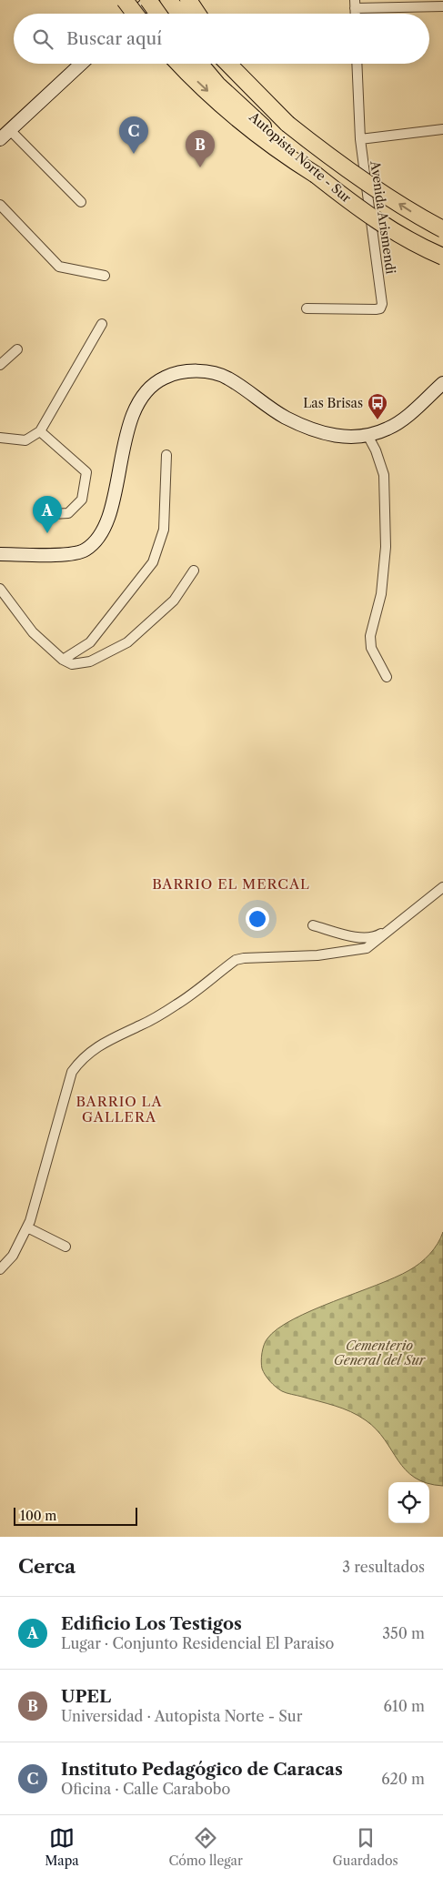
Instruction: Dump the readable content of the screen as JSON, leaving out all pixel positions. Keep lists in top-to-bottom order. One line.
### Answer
{"streets":{"highway":["Autopista Norte - Sur"],"street":["Avenida Arismendi"]},"districts":["BARRIO EL MERCAL","BARRIO LA GALLERA"],"parks":["Cementerio General del Sur"],"places":{"bus stop":["Las Brisas"]},"scale_bar":"100 m","page":{"search":"Buscar aquí","pins":["C","B","A"],"scale":"100 m","heading":["Cerca","3 resultados"],"list":[{"mark":"A","name":"Edificio Los Testigos","note":"Lugar · Conjunto Residencial El Paraiso","value":"350 m"},{"mark":"B","name":"UPEL","note":"Universidad · Autopista Norte - Sur","value":"610 m"},{"mark":"C","name":"Instituto Pedagógico de Caracas","note":"Oficina · Calle Carabobo","value":"620 m"}],"nav":["Mapa","Cómo llegar","Guardados"]}}
